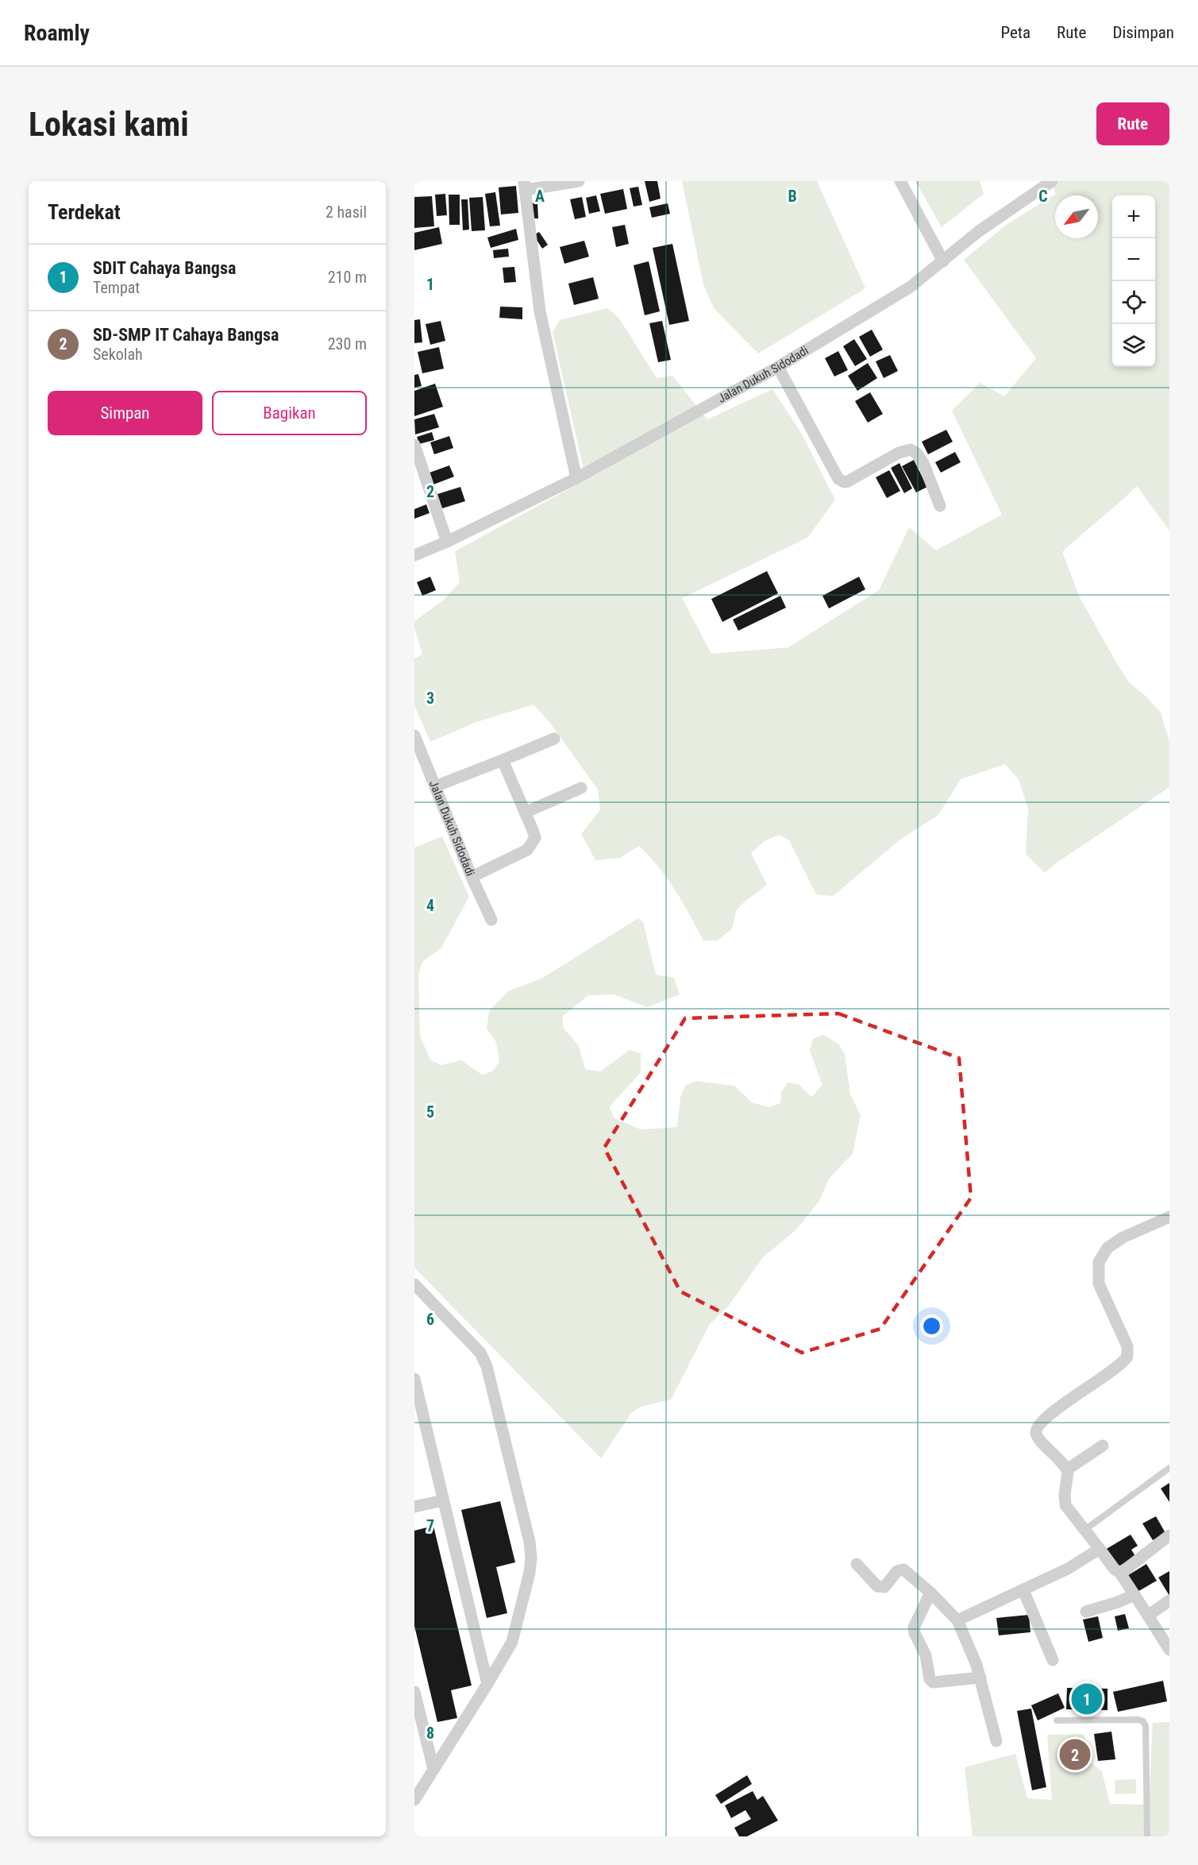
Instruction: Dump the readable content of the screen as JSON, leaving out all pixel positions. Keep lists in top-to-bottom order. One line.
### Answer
{"streets":{"street":["Jalan Dukuh Sidodadi"]},"north":"bottom left","page":{"header":"Roamly","nav":["Peta","Rute","Disimpan"],"buttons":["Rute",["Simpan","Bagikan"]],"title":"Lokasi kami","heading":["Terdekat","2 hasil"],"map_buttons":["+","−"],"list":[{"mark":"1","name":"SDIT Cahaya Bangsa","note":"Tempat","value":"210 m"},{"mark":"2","name":"SD-SMP IT Cahaya Bangsa","note":"Sekolah","value":"230 m"}],"pins":["1","2"]},"grid":{"columns":["A","B","C"],"rows":["1","2","3","4","5","6","7","8"]}}
